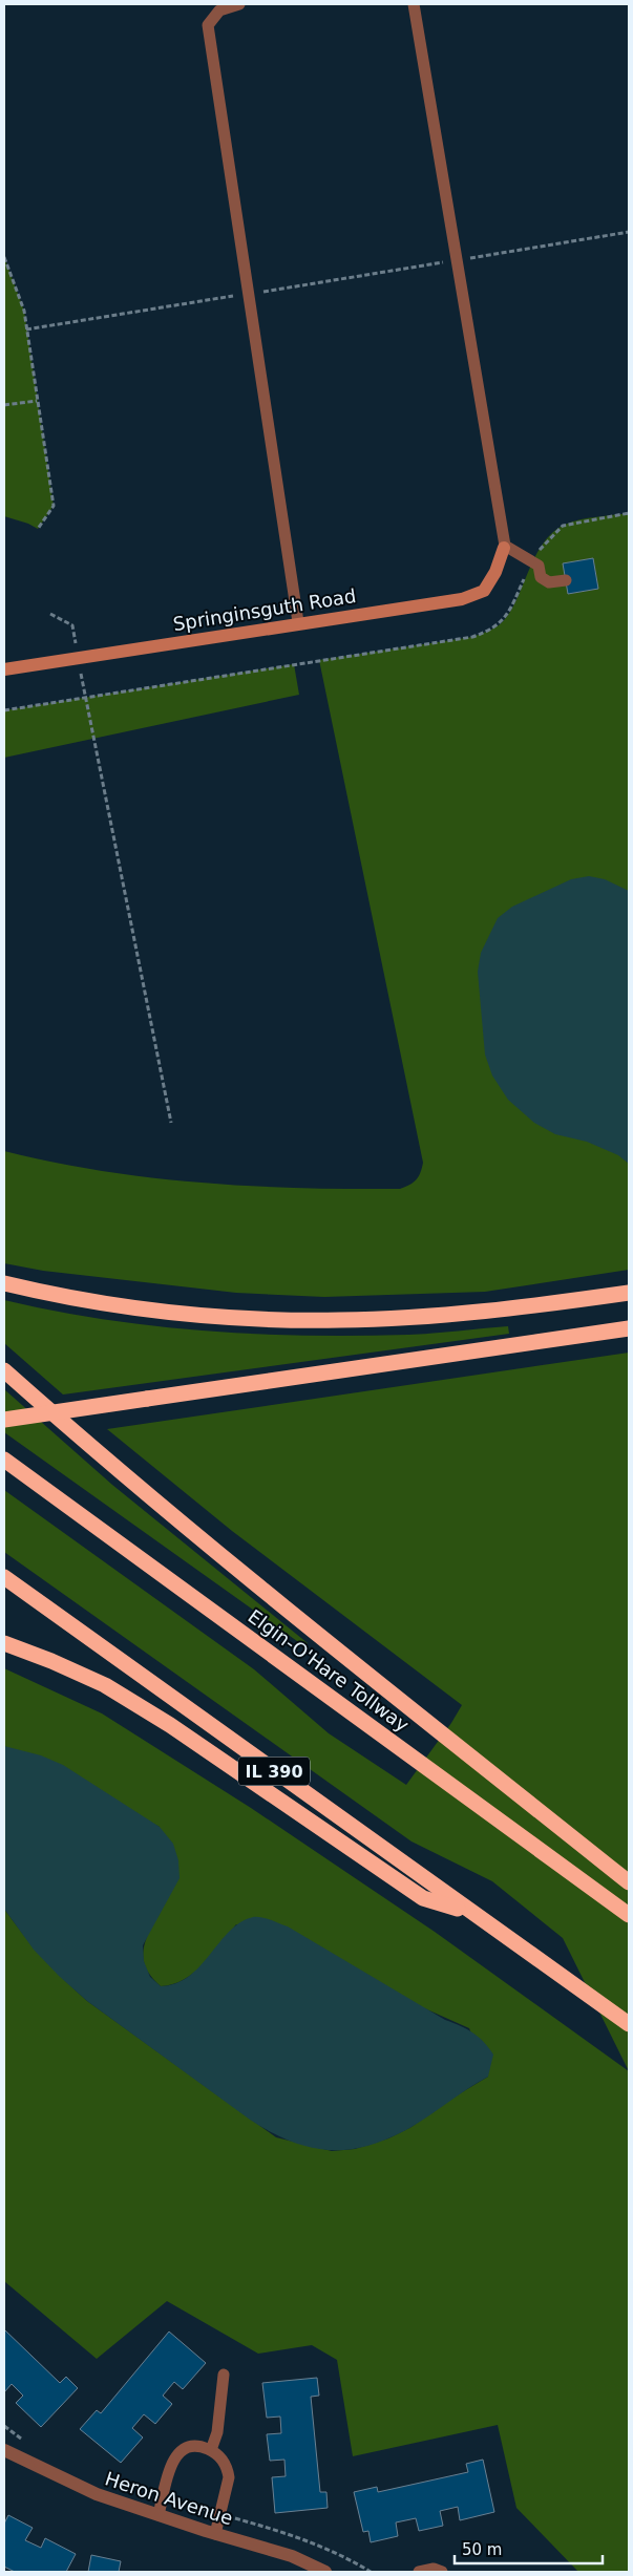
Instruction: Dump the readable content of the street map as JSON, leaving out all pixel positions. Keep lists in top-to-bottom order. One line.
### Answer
{"streets":{"highway":["Elgin-O'Hare Tollway","IL 390"],"street":["Springinsguth Road","Heron Avenue"]},"scale_bar":"50 m"}
